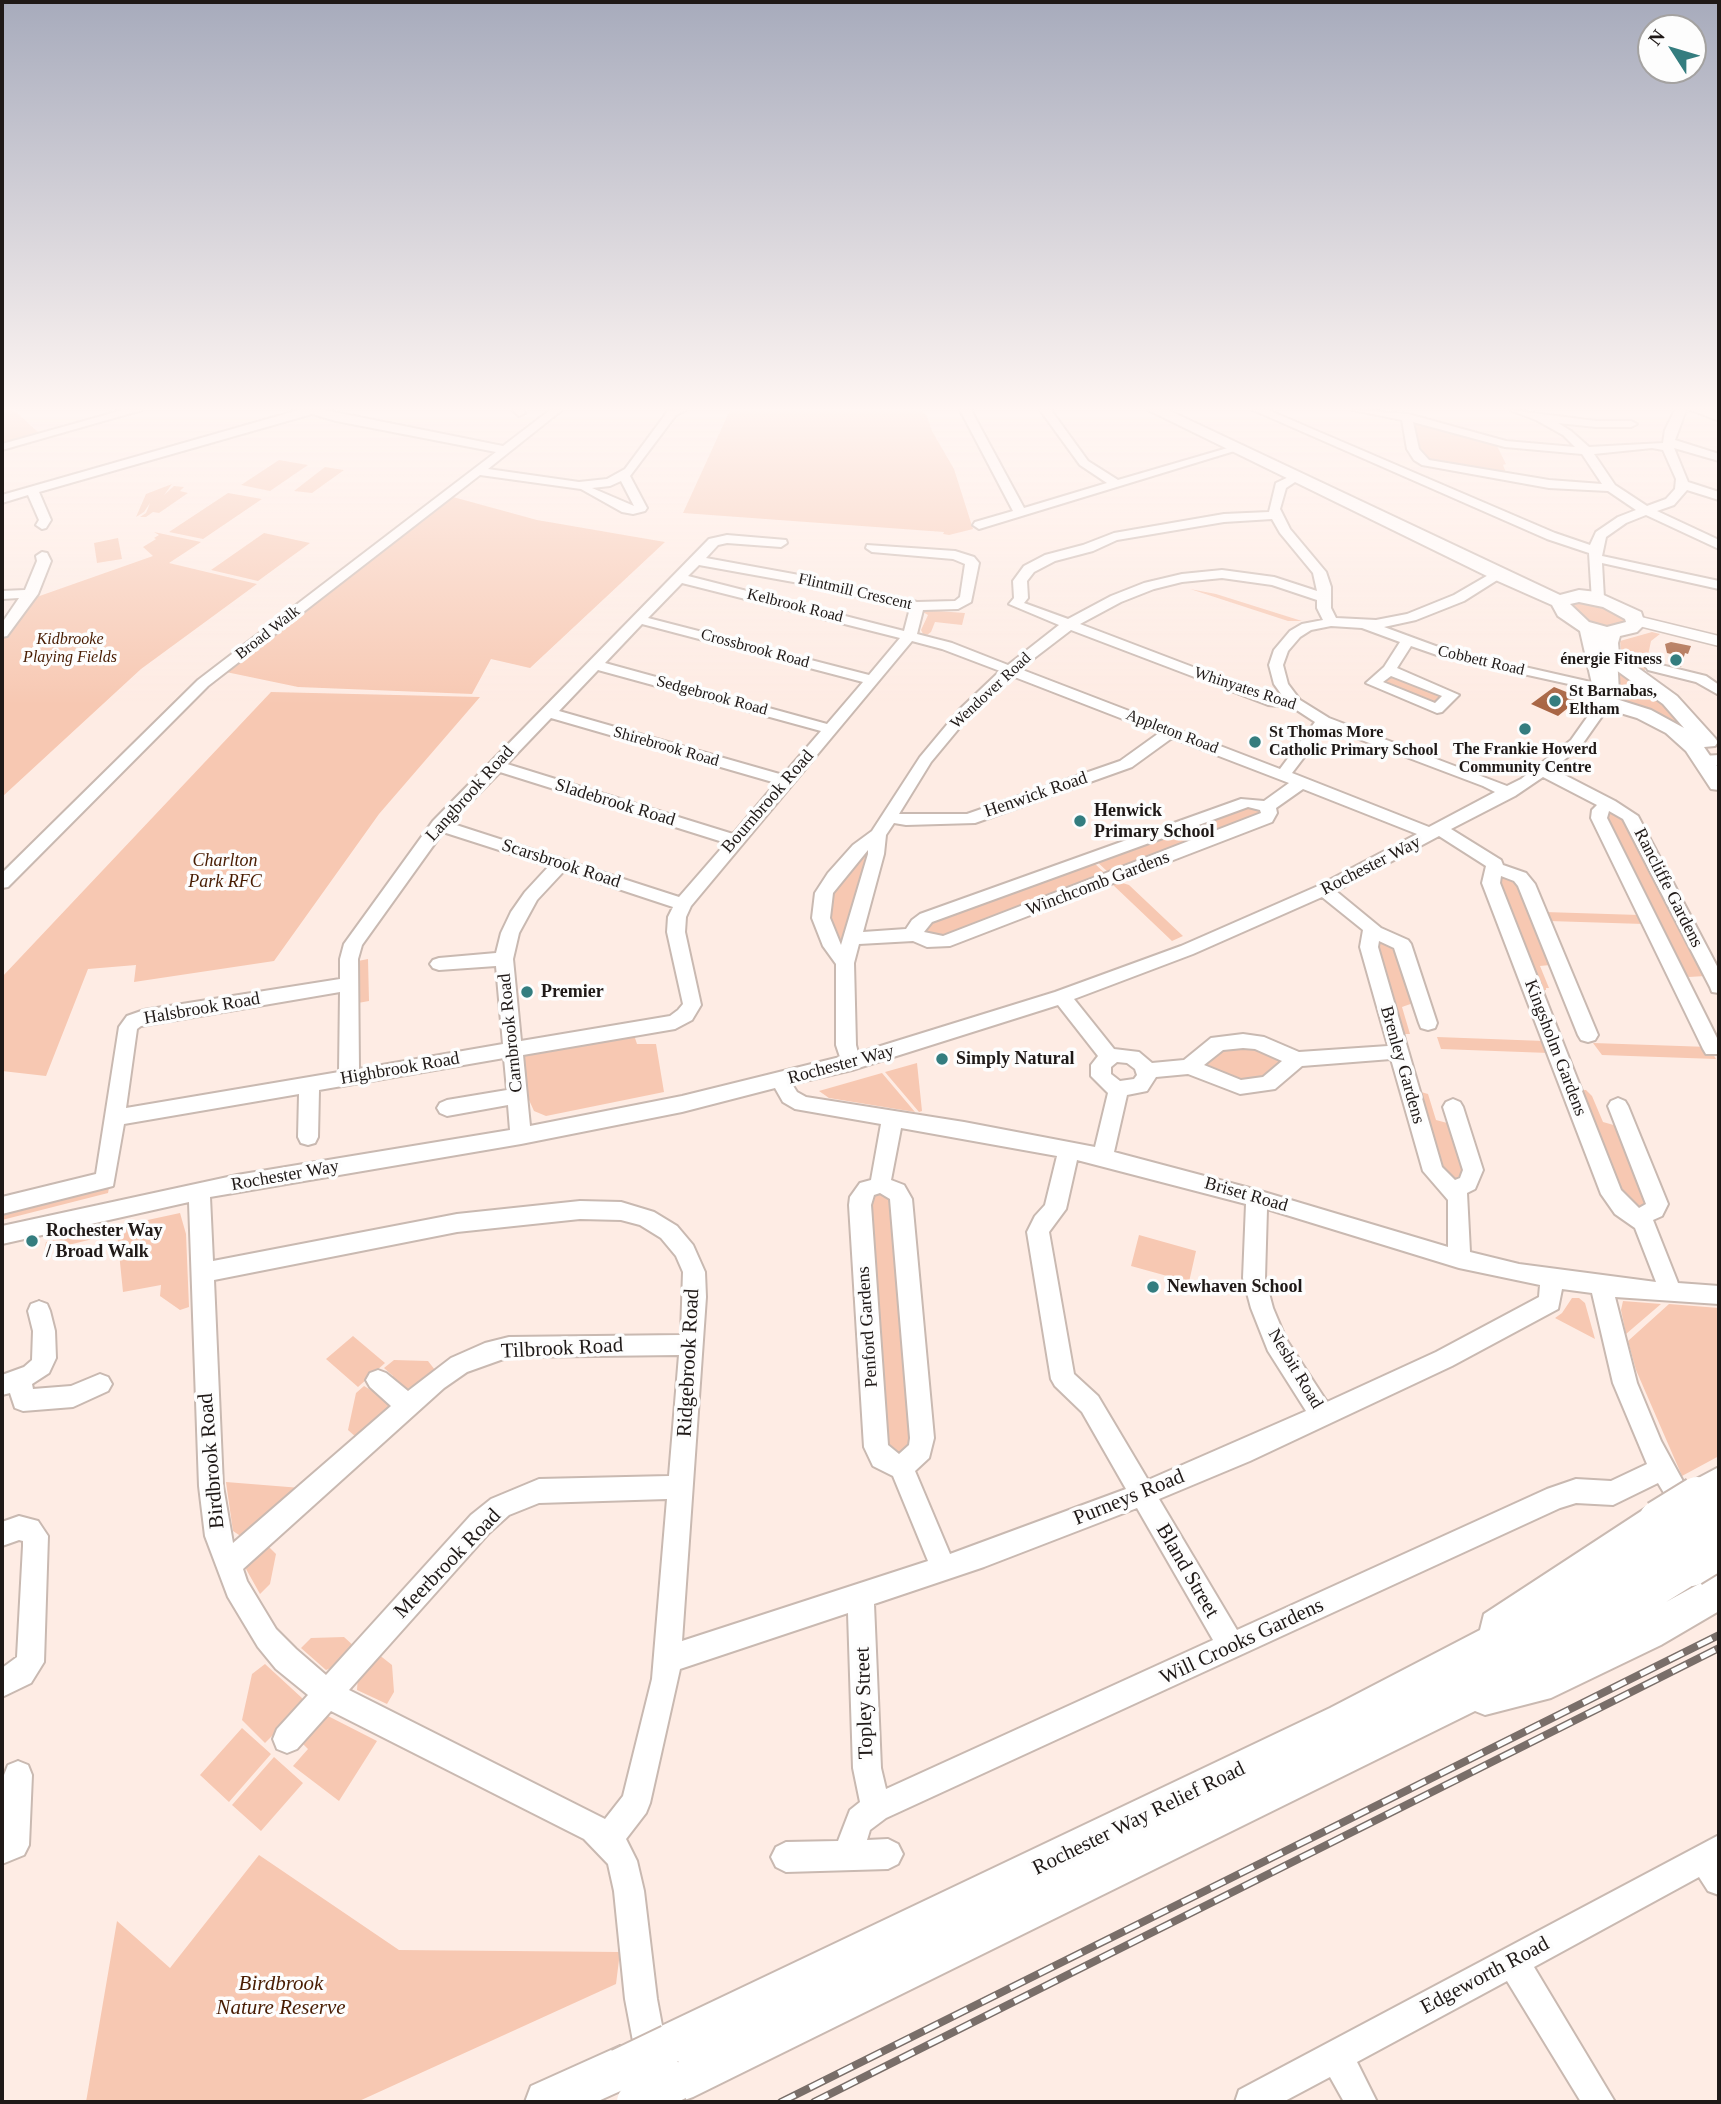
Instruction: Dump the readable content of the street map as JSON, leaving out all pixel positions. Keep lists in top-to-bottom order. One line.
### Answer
{"streets":{"highway":["Rochester Way","Rochester Way Relief Road"],"street":["Flintmill Crescent","Kelbrook Road","Broad Walk","Crossbrook Road","Cobbett Road","Whinyates Road","Wendover Road","Sedgebrook Road","Appleton Road","Shirebrook Road","Langbrook Road","Henwick Road","Bournbrook Road","Sladebrook Road","Scarsbrook Road","Winchcomb Gardens","Rancliffe Gardens","Halsbrook Road","Carnbrook Road","Kingsholm Gardens","Brenley Gardens","Highbrook Road","Briset Road","Penford Gardens","Tilbrook Road","Ridgebrook Road","Nesbit Road","Birdbrook Road","Purneys Road","Meerbrook Road","Bland Street","Will Crooks Gardens","Topley Street","Edgeworth Road"]},"crossings":[["Flintmill Crescent","Langbrook Road"],["Flintmill Crescent","Bournbrook Road"],["Kelbrook Road","Appleton Road"],["Kelbrook Road","Langbrook Road"],["Kelbrook Road","Bournbrook Road"],["Crossbrook Road","Langbrook Road"],["Crossbrook Road","Bournbrook Road"],["Cobbett Road","Rochester Way"],["Whinyates Road","Wendover Road"],["Whinyates Road","Rochester Way"],["Wendover Road","Appleton Road"],["Wendover Road","Henwick Road"],["Wendover Road","Rochester Way"],["Wendover Road","Winchcomb Gardens"],["Sedgebrook Road","Langbrook Road"],["Sedgebrook Road","Bournbrook Road"],["Appleton Road","Henwick Road"],["Appleton Road","Bournbrook Road"],["Appleton Road","Rochester Way"],["Appleton Road","Winchcomb Gardens"],["Appleton Road","Kingsholm Gardens"],["Shirebrook Road","Langbrook Road"],["Shirebrook Road","Bournbrook Road"],["Langbrook Road","Sladebrook Road"],["Langbrook Road","Scarsbrook Road"],["Langbrook Road","Halsbrook Road"],["Langbrook Road","Highbrook Road"],["Bournbrook Road","Sladebrook Road"],["Bournbrook Road","Scarsbrook Road"],["Scarsbrook Road","Carnbrook Road"],["Rochester Way","Rancliffe Gardens"],["Rochester Way","Carnbrook Road"],["Rochester Way","Kingsholm Gardens"],["Rochester Way","Brenley Gardens"],["Rochester Way","Briset Road"],["Rochester Way","Birdbrook Road"],["Halsbrook Road","Highbrook Road"],["Carnbrook Road","Highbrook Road"],["Kingsholm Gardens","Briset Road"],["Briset Road","Penford Gardens"],["Briset Road","Nesbit Road"],["Briset Road","Purneys Road"],["Briset Road","Bland Street"],["Penford Gardens","Purneys Road"],["Tilbrook Road","Ridgebrook Road"],["Tilbrook Road","Birdbrook Road"],["Ridgebrook Road","Birdbrook Road"],["Ridgebrook Road","Purneys Road"],["Ridgebrook Road","Meerbrook Road"],["Nesbit Road","Purneys Road"],["Birdbrook Road","Meerbrook Road"],["Purneys Road","Bland Street"],["Purneys Road","Topley Street"],["Bland Street","Will Crooks Gardens"],["Will Crooks Gardens","Topley Street"],["Will Crooks Gardens","Rochester Way Relief Road"]],"parks":["Kidbrooke Playing Fields","Charlton Park RFC","Birdbrook Nature Reserve"],"places":["énergie Fitness","St Barnabas, Eltham","The Frankie Howerd Community Centre","St Thomas More Catholic Primary School","Henwick Primary School","Premier","Simply Natural","Rochester Way / Broad Walk","Newhaven School"],"north":"top left"}
